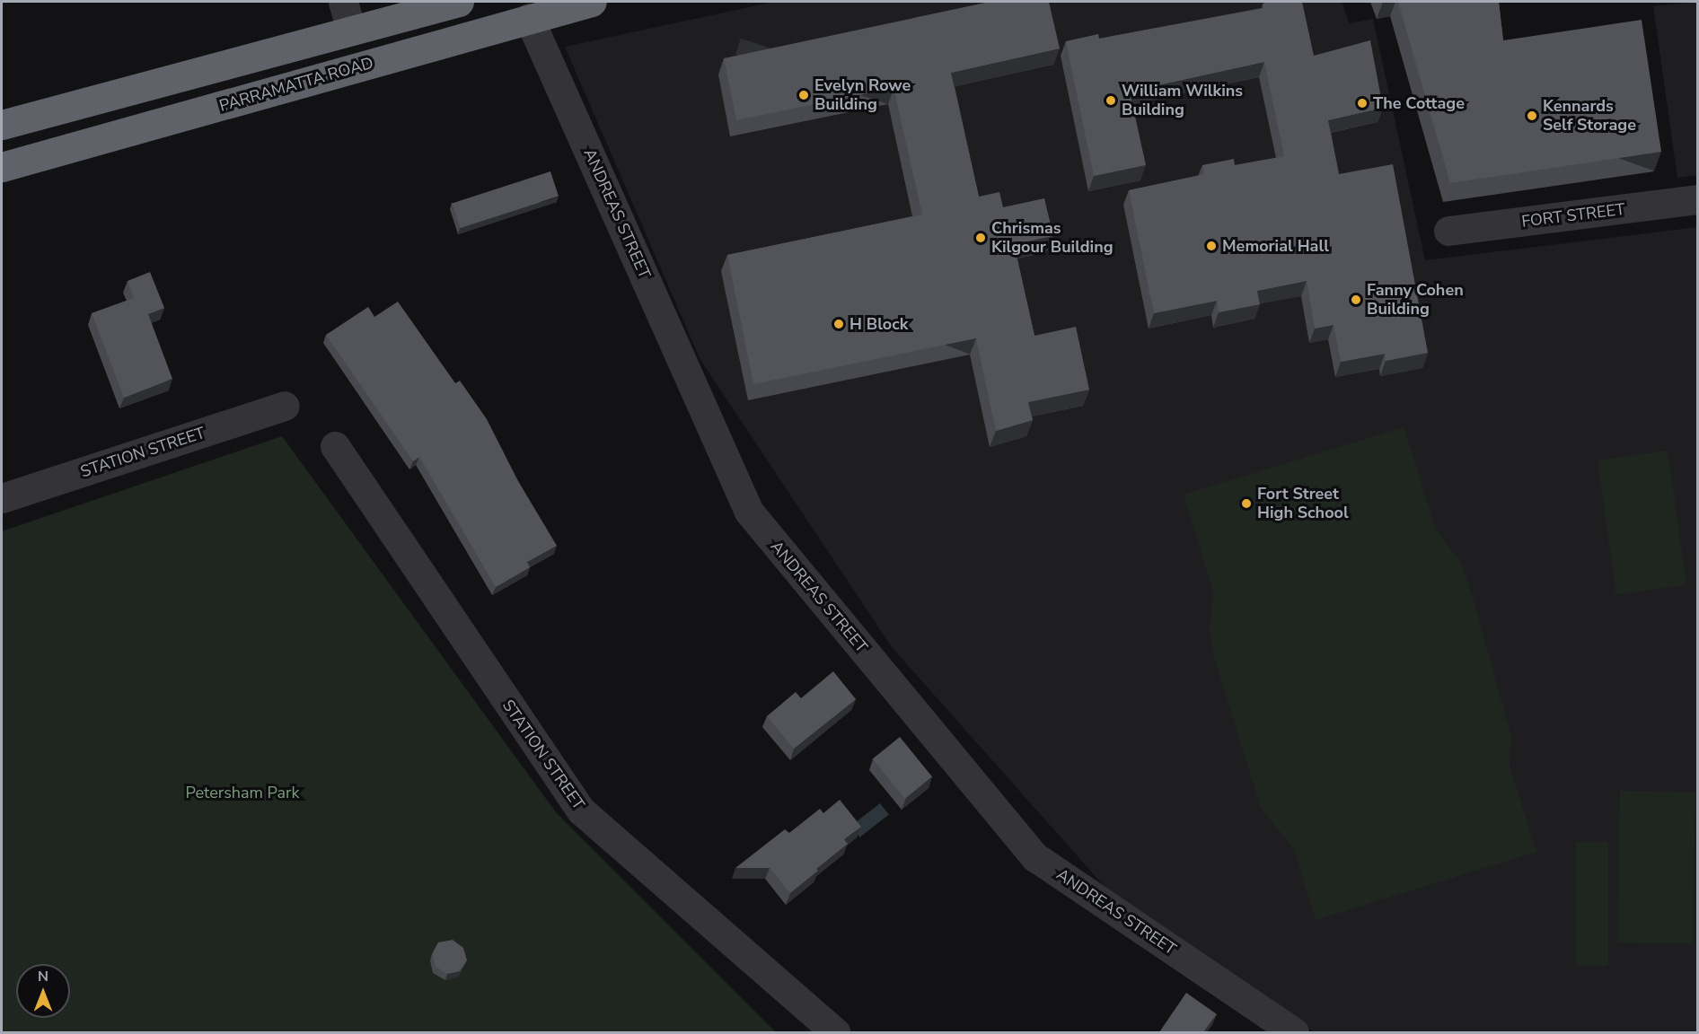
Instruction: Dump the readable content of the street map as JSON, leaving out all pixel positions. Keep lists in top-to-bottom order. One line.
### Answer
{"streets":{"highway":["PARRAMATTA ROAD"],"street":["ANDREAS STREET","FORT STREET","STATION STREET"]},"crossings":[["PARRAMATTA ROAD","ANDREAS STREET"]],"parks":["Petersham Park"],"places":["Evelyn Rowe Building","William Wilkins Building","The Cottage","Kennards Self Storage","Chrismas Kilgour Building","Memorial Hall","Fanny Cohen Building","H Block","Fort Street High School"],"north":"top"}
